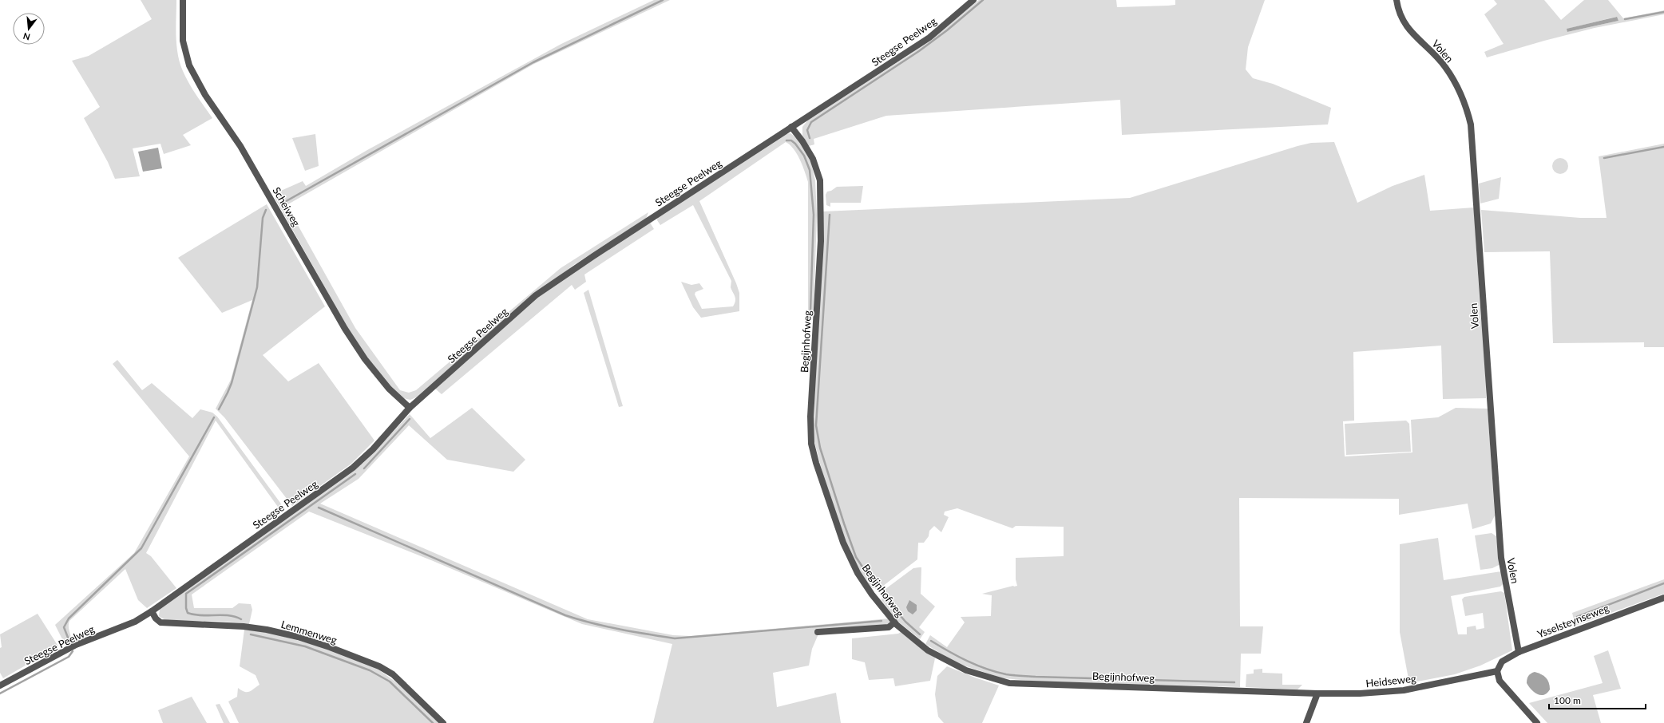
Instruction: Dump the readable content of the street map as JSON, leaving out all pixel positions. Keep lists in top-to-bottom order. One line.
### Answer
{"streets":{"street":["Steegse Peelweg","Volen","Scheiweg","Begijnhofweg","Ysselsteynseweg","Lemmenweg","Heidseweg"]},"crossings":[["Steegse Peelweg","Scheiweg"],["Steegse Peelweg","Begijnhofweg"],["Steegse Peelweg","Lemmenweg"],["Volen","Ysselsteynseweg"],["Begijnhofweg","Heidseweg"],["Ysselsteynseweg","Heidseweg"]],"scale_bar":"100 m","north":"bottom"}
